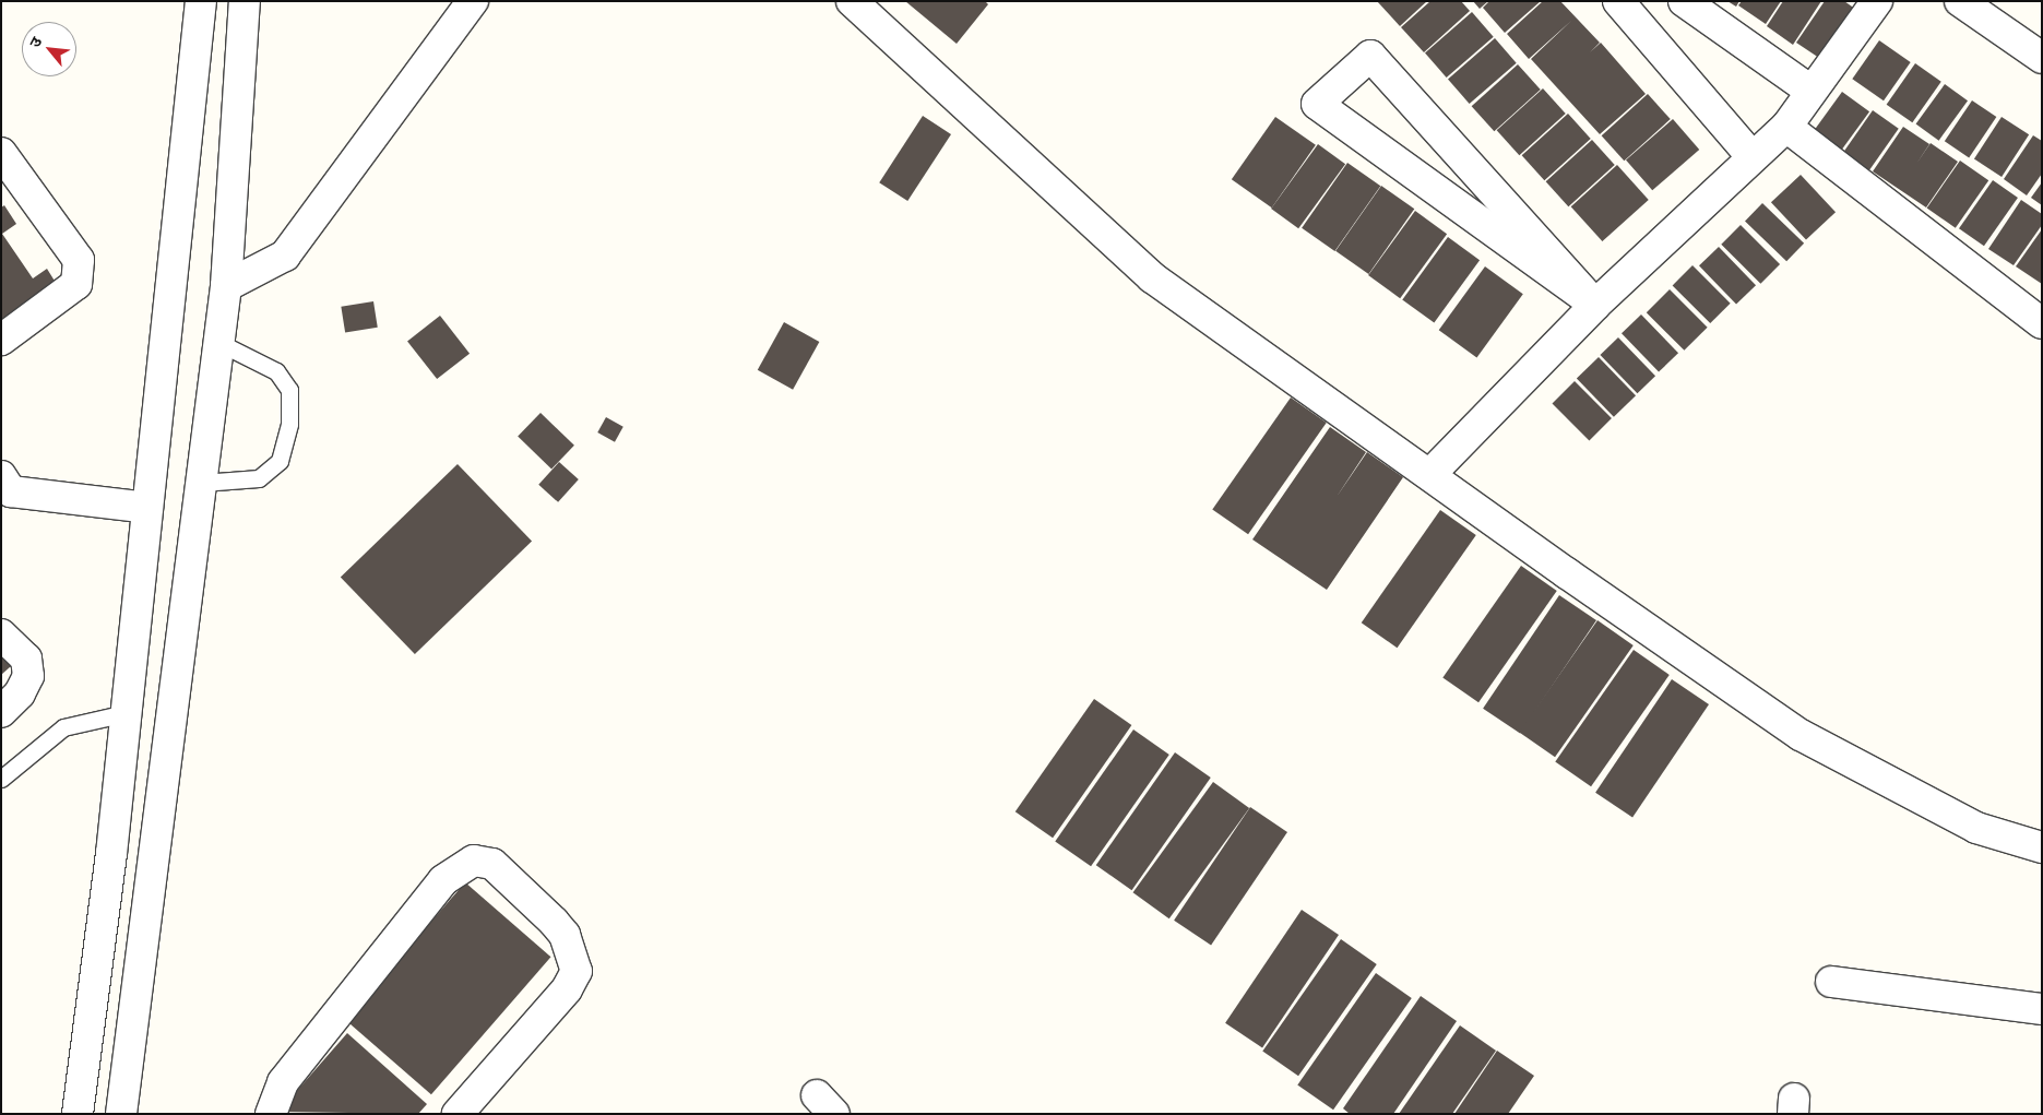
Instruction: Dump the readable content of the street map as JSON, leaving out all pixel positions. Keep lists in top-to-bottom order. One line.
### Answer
{"north":"top left"}
